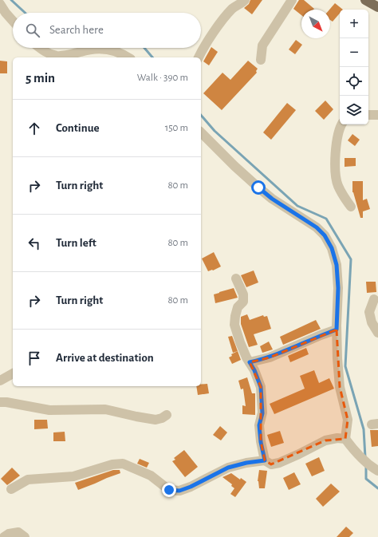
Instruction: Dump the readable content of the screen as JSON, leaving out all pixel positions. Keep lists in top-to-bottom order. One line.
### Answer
{"north":"bottom right","page":{"map_buttons":["+","−"],"search":"Search here","heading":["5 min","Walk · 390 m"],"list":[["Continue","150 m"],["Turn right","80 m"],["Turn left","80 m"],["Turn right","80 m"],"Arrive at destination"]}}
